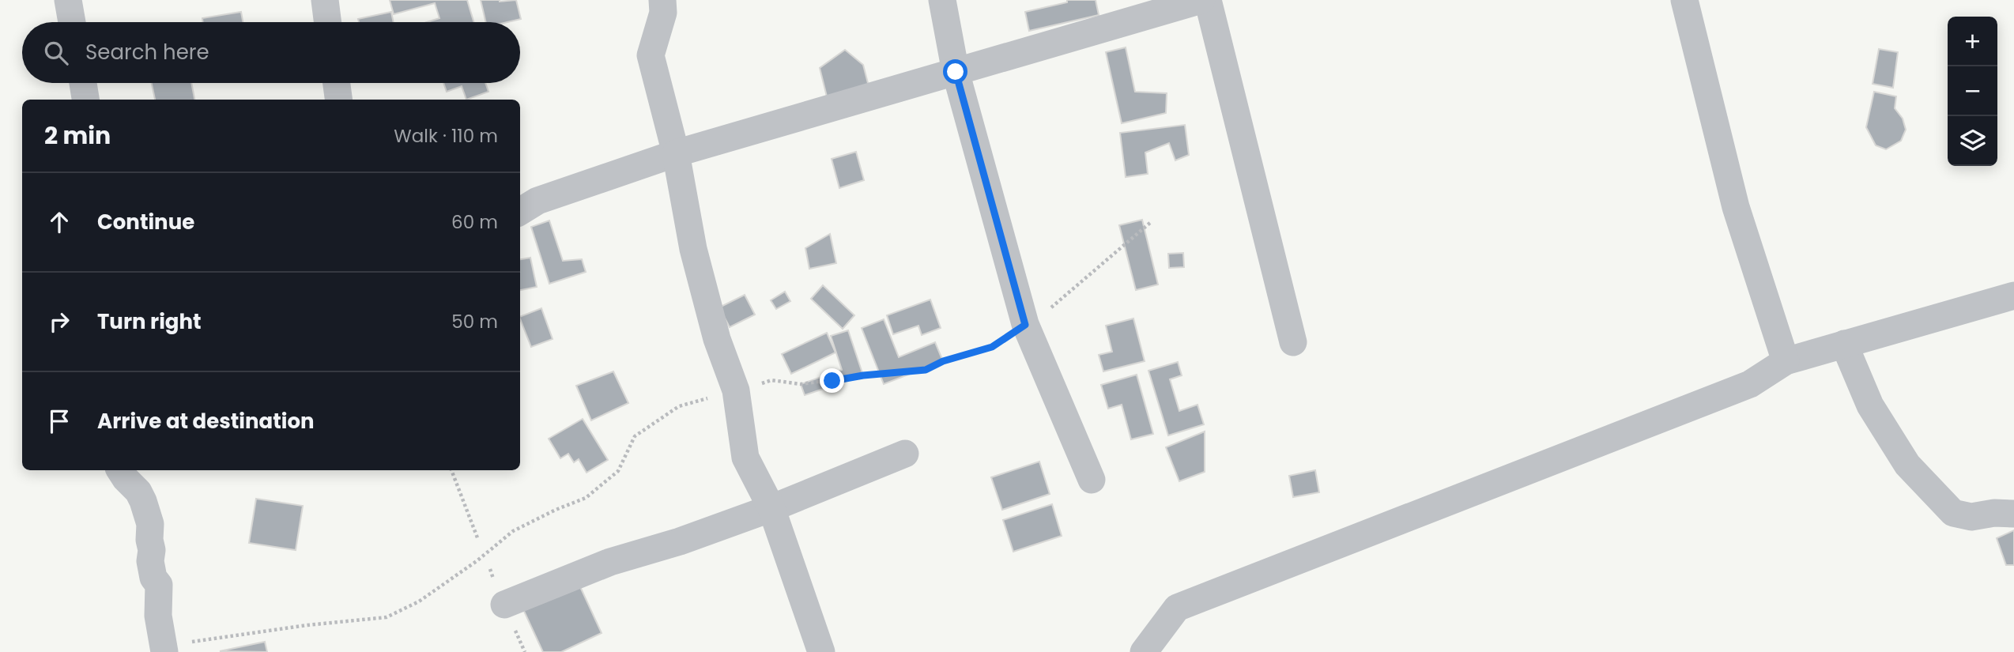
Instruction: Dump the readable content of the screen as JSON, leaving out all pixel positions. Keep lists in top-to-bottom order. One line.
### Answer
{"page":{"map_buttons":["+","−"],"search":"Search here","heading":["2 min","Walk · 110 m"],"list":[["Continue","60 m"],["Turn right","50 m"],"Arrive at destination"]}}
